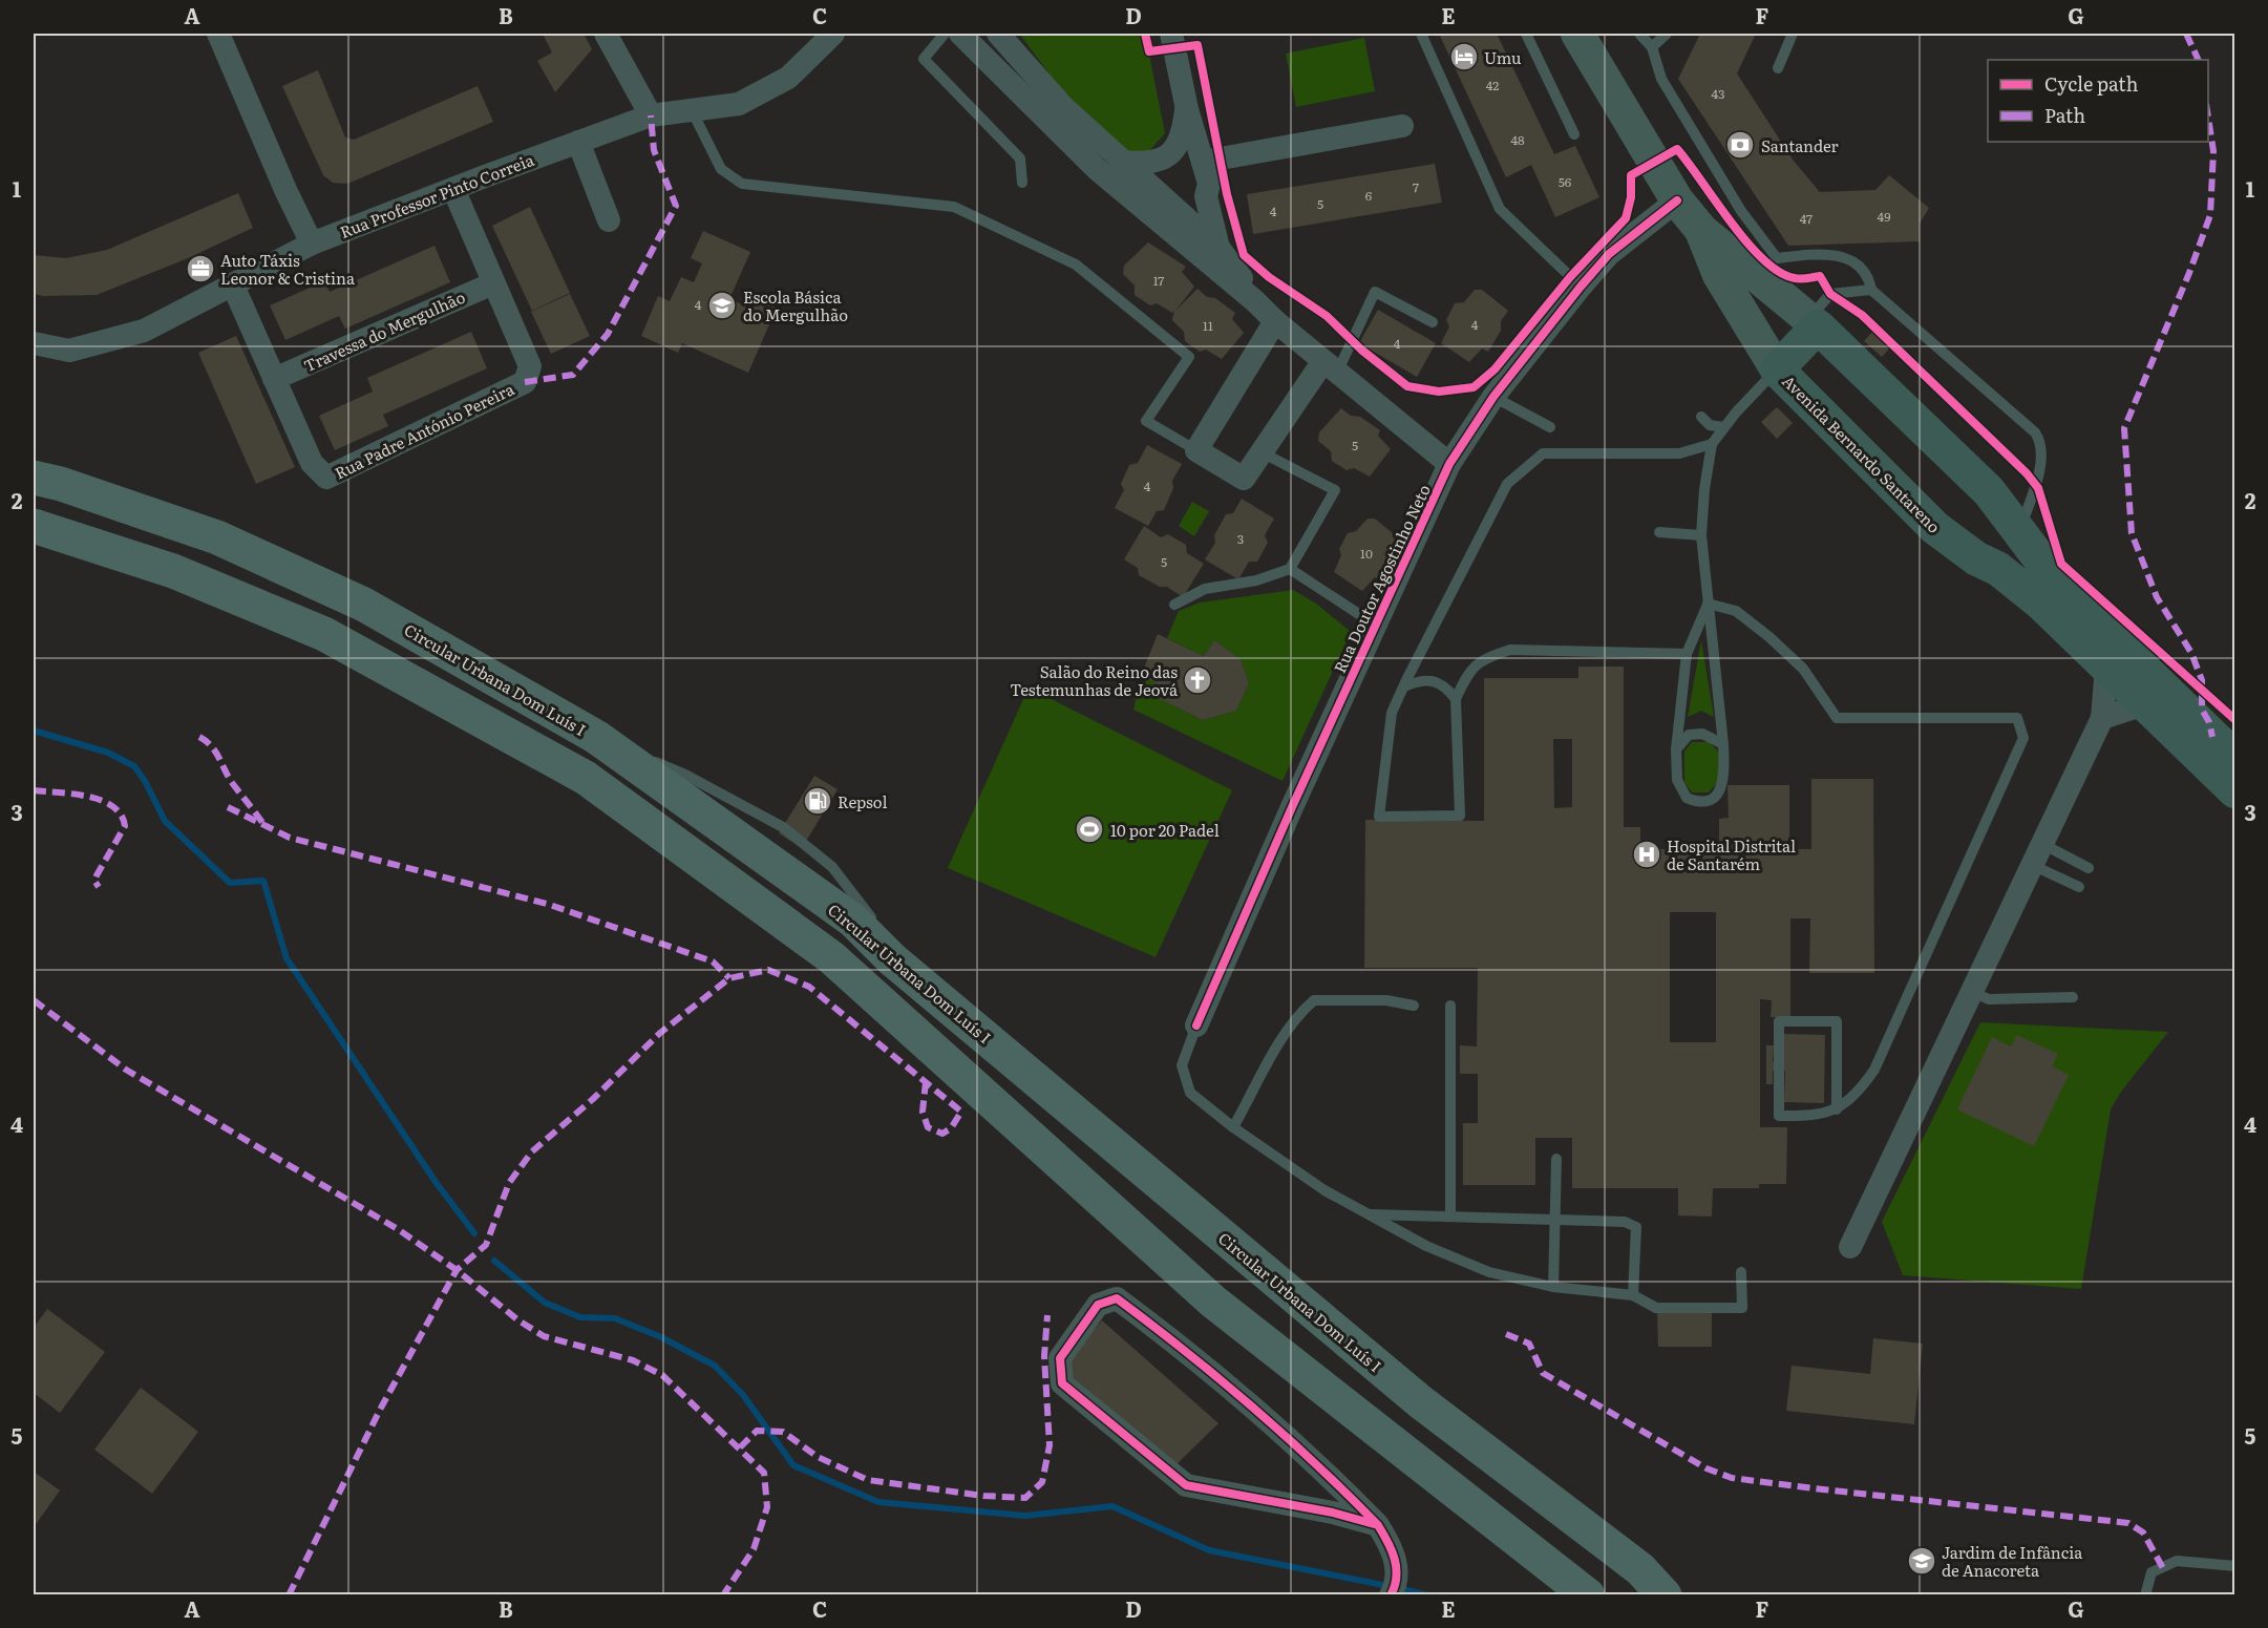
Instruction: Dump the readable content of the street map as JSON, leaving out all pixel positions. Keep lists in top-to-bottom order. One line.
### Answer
{"streets":{"highway":["Circular Urbana Dom Luís I"],"main road":["Avenida Bernardo Santareno"],"street":["Rua Professor Pinto Correia","Travessa do Mergulhão","Rua Padre António Pereira","Rua Doutor Agostinho Neto"]},"crossings":[["Rua Professor Pinto Correia","Rua Padre António Pereira"],["Travessa do Mergulhão","Rua Padre António Pereira"],["Avenida Bernardo Santareno","Rua Doutor Agostinho Neto"]],"places":{"hotel":["Umu"],"bank":["Santander"],"office":["Auto Táxis Leonor & Cristina"],"school or university":["Escola Básica do Mergulhão","Jardim de Infância de Anacoreta"],"church":["Salão do Reino das Testemunhas de Jeová"],"fuel station":["Repsol"],"sports":["10 por 20 Padel"],"hospital":["Hospital Distrital de Santarém"]},"house_numbers":["42","43","48","56","7","6","5","4","49","47","17","4","4","11","4","5","4","3","10","5"],"legend":["Cycle path","Path"],"grid":{"columns":["A","B","C","D","E","F","G"],"rows":["1","2","3","4","5"]}}
